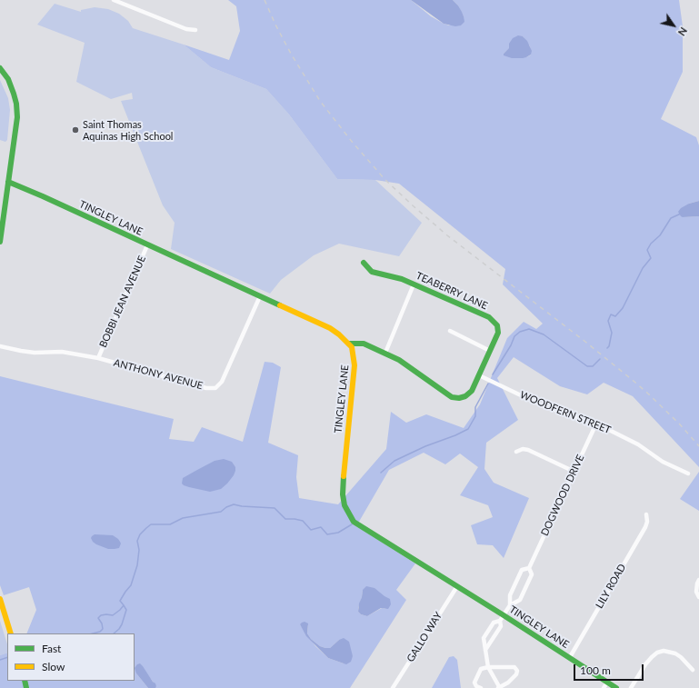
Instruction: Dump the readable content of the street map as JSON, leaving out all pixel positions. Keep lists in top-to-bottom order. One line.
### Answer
{"streets":{"street":["TINGLEY LANE","TEABERRY LANE","BOBBI JEAN AVENUE","ANTHONY AVENUE","WOODFERN STREET","DOGWOOD DRIVE","LILY ROAD","GALLO WAY"]},"crossings":[["TINGLEY LANE","TEABERRY LANE"],["TINGLEY LANE","BOBBI JEAN AVENUE"],["TINGLEY LANE","ANTHONY AVENUE"],["TINGLEY LANE","DOGWOOD DRIVE"],["TINGLEY LANE","LILY ROAD"],["TINGLEY LANE","GALLO WAY"],["TEABERRY LANE","WOODFERN STREET"],["BOBBI JEAN AVENUE","ANTHONY AVENUE"],["WOODFERN STREET","DOGWOOD DRIVE"]],"places":["Saint Thomas Aquinas High School"],"legend":["Fast","Slow"],"scale_bar":"100 m","north":"bottom right"}
